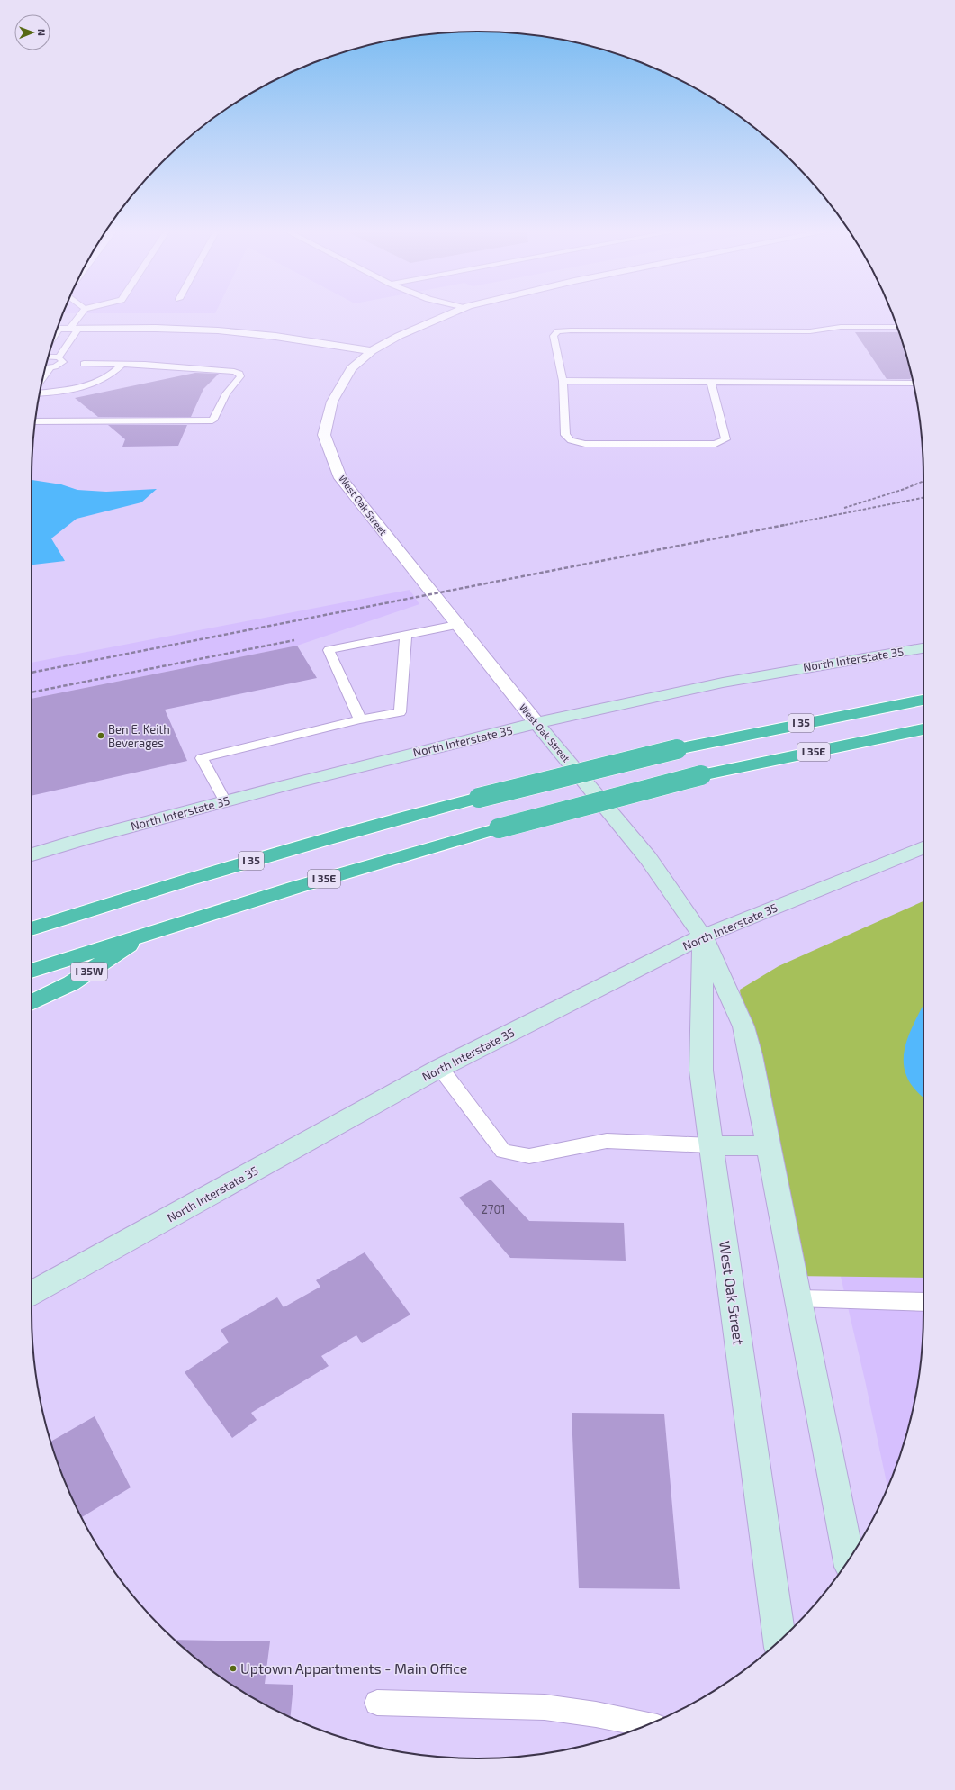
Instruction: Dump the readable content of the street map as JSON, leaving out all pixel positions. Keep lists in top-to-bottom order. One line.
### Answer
{"streets":{"highway":["I 35","I 35E","I 35W"],"main road":["West Oak Street","North Interstate 35"]},"crossings":[["West Oak Street","North Interstate 35"],["I 35E","I 35W"]],"places":["Ben E. Keith Beverages","Uptown Appartments - Main Office"],"house_numbers":["2701"],"north":"right"}
